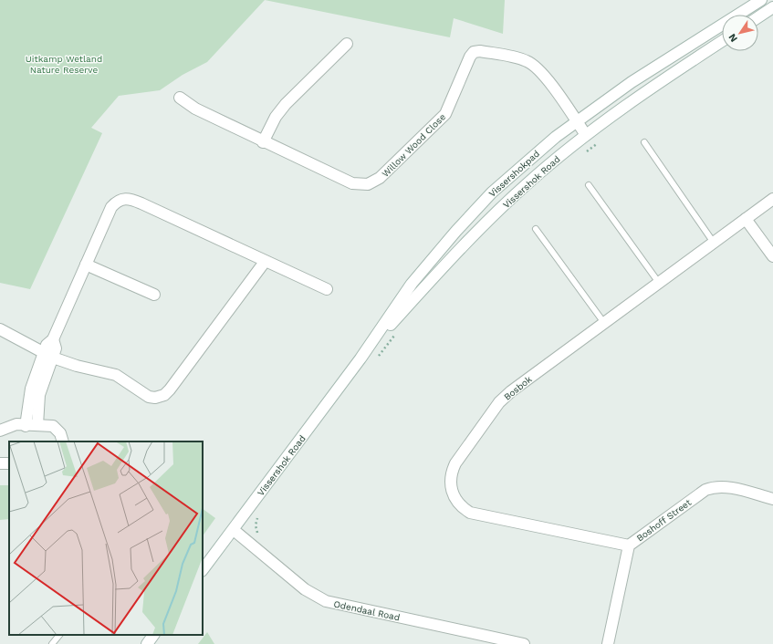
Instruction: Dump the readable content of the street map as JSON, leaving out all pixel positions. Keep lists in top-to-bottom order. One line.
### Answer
{"streets":{"street":["Willow Wood Close","Vissershokpad","Vissershok Road","Bosbok","Boshoff Street","Odendaal Road"]},"crossings":[["Willow Wood Close","Vissershokpad"],["Willow Wood Close","Vissershok Road"],["Vissershokpad","Vissershok Road"],["Vissershok Road","Odendaal Road"],["Bosbok","Boshoff Street"]],"parks":["Uitkamp Wetland Nature Reserve"],"north":"bottom left"}
